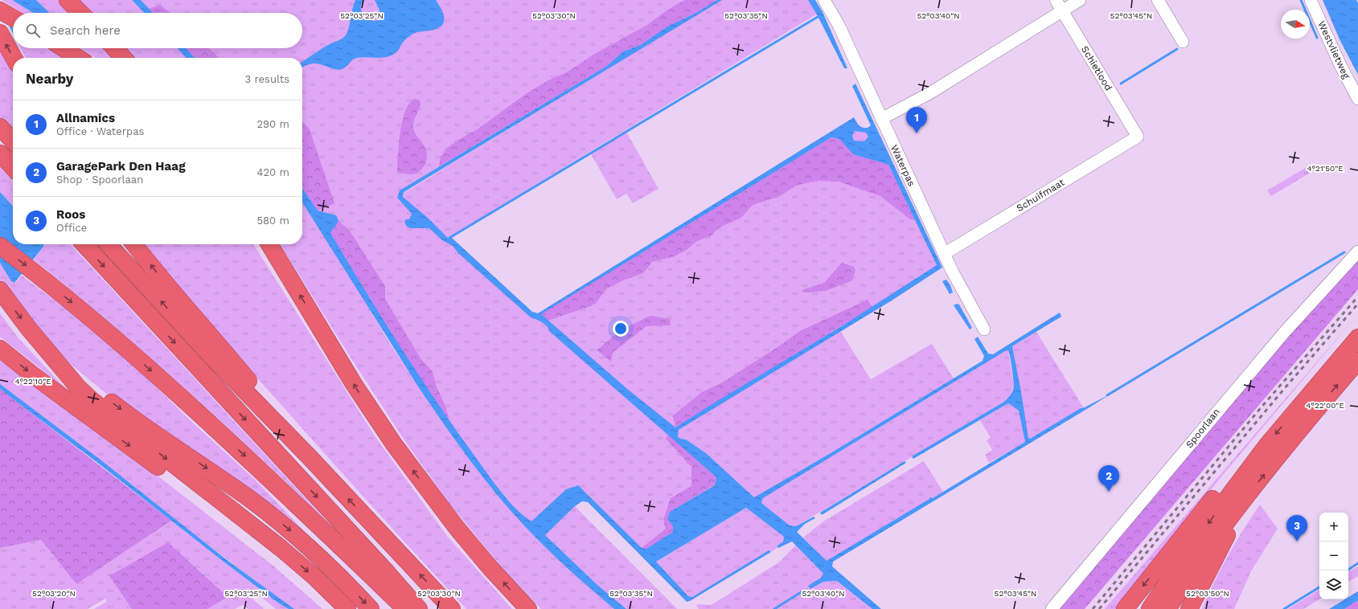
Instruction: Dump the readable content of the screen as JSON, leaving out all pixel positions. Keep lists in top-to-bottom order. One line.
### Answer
{"streets":{"street":["Westvlietweg","Schietlood","Waterpas","Schuifmaat","Spoorlaan"]},"crossings":[["Schietlood","Schuifmaat"],["Waterpas","Schuifmaat"]],"north":"right","page":{"search":"Search here","heading":["Nearby","3 results"],"list":[{"mark":"1","name":"Allnamics","note":"Office · Waterpas","value":"290 m"},{"mark":"2","name":"GaragePark Den Haag","note":"Shop · Spoorlaan","value":"420 m"},{"mark":"3","name":"Roos","note":"Office","value":"580 m"}],"pins":["1","2","3"],"map_buttons":["+","−"]},"coordinates":["52°03'25\"N","52°03'30\"N","52°03'35\"N","52°03'40\"N","52°03'45\"N","4°21'50\"E","4°22'10\"E","4°22'00\"E","52°03'20\"N","52°03'50\"N"]}
